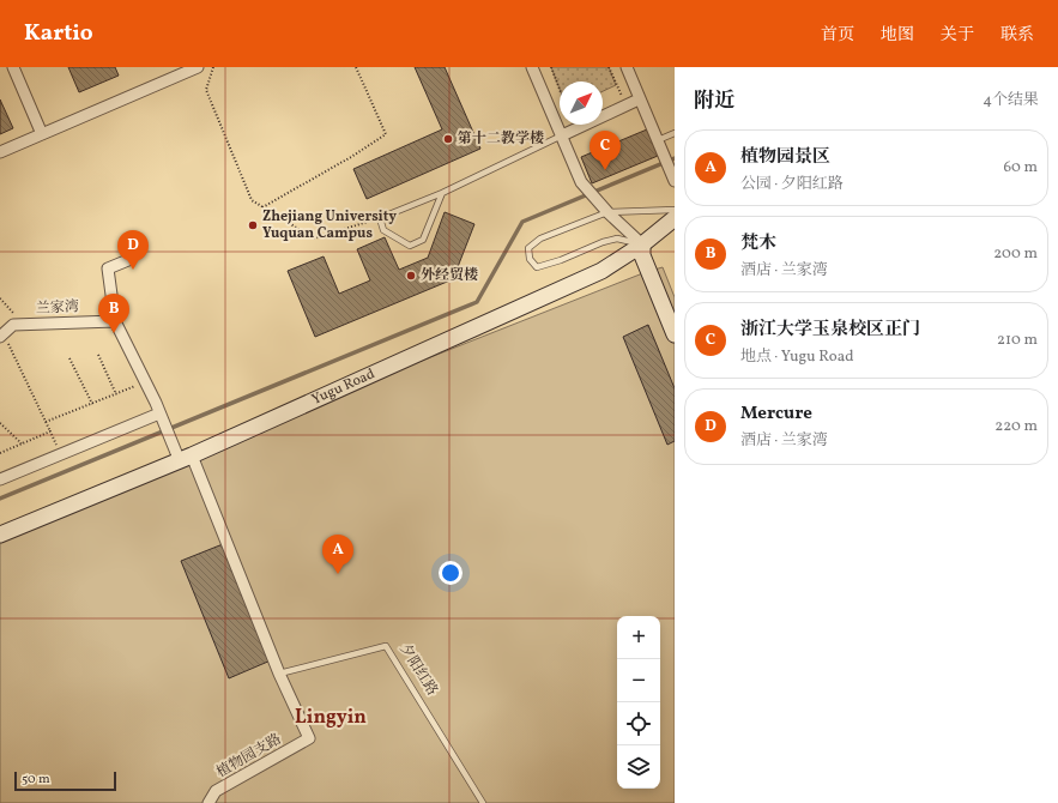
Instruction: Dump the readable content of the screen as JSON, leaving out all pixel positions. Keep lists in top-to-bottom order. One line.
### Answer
{"streets":{"street":["兰家湾","Yugu Road","植物园支路"],"lane":["夕阳红路"]},"crossings":[["夕阳红路","植物园支路"]],"districts":["Lingyin"],"places":["第十二教学楼","Zhejiang University Yuquan Campus","外经贸楼"],"scale_bar":"50 m","north":"top right","page":{"header":"Kartio","nav":["首页","地图","关于","联系"],"heading":["附近","4个结果"],"list":[{"mark":"A","name":"植物园景区","note":"公园 · 夕阳红路","value":"60 m"},{"mark":"B","name":"梵木","note":"酒店 · 兰家湾","value":"200 m"},{"mark":"C","name":"浙江大学玉泉校区正门","note":"地点 · Yugu Road","value":"210 m"},{"mark":"D","name":"Mercure","note":"酒店 · 兰家湾","value":"220 m"}],"pins":["C","D","B","A"],"map_buttons":["+","−"],"scale":"50 m"}}
